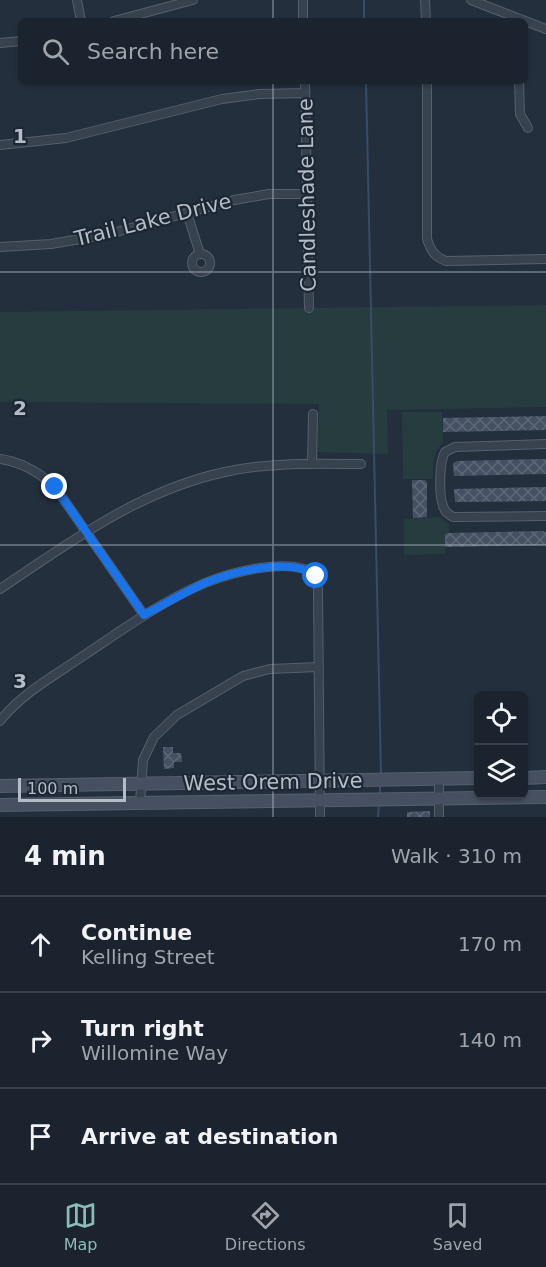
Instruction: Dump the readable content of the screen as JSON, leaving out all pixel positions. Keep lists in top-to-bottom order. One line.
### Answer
{"streets":{"main road":["West Orem Drive"],"street":["Candleshade Lane","Trail Lake Drive"]},"crossings":[["Candleshade Lane","Trail Lake Drive"]],"scale_bar":"100 m","page":{"search":"Search here","scale":"100 m","heading":["4 min","Walk · 310 m"],"list":[["Continue","Kelling Street","170 m"],["Turn right","Willomine Way","140 m"],"Arrive at destination"],"nav":["Map","Directions","Saved"]},"grid":{"rows":["1","2","3"]}}
